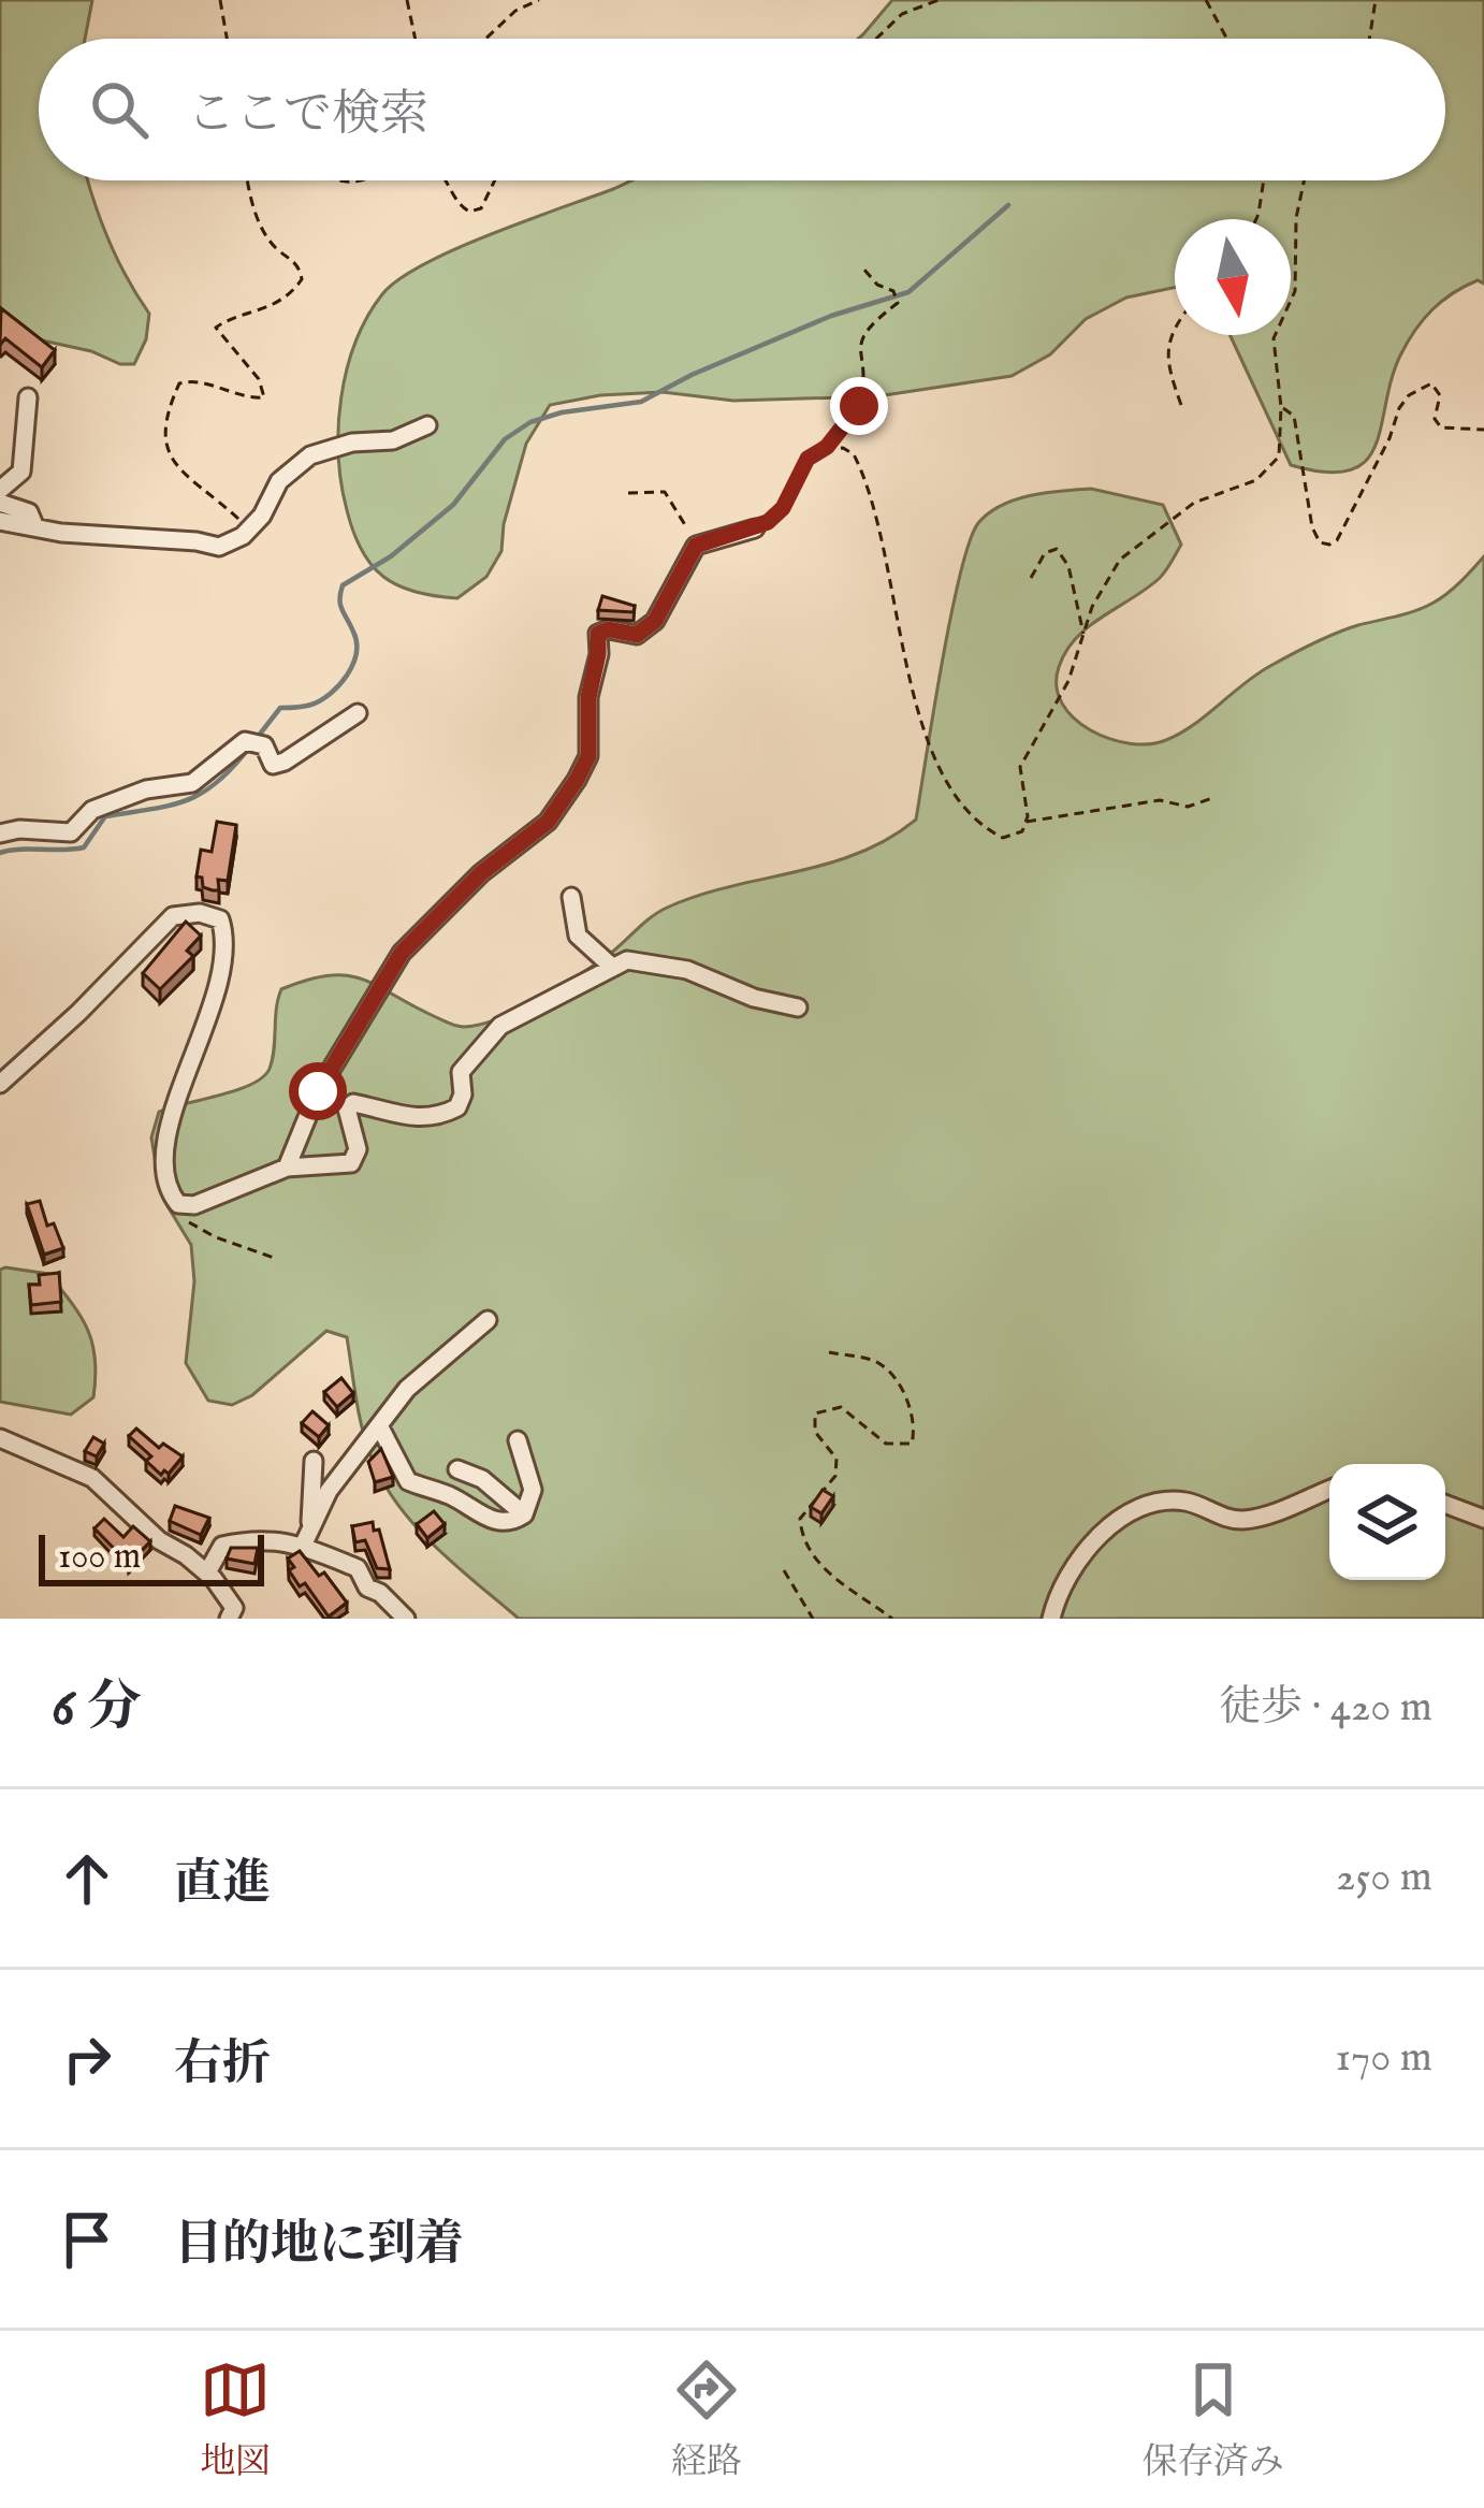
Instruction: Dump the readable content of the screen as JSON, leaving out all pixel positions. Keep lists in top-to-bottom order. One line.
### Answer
{"scale_bar":"100 m","north":"bottom","page":{"search":"ここで検索","scale":"100 m","heading":["6 分","徒歩 · 420 m"],"list":[["直進","250 m"],["右折","170 m"],"目的地に到着"],"nav":["地図","経路","保存済み"]}}
